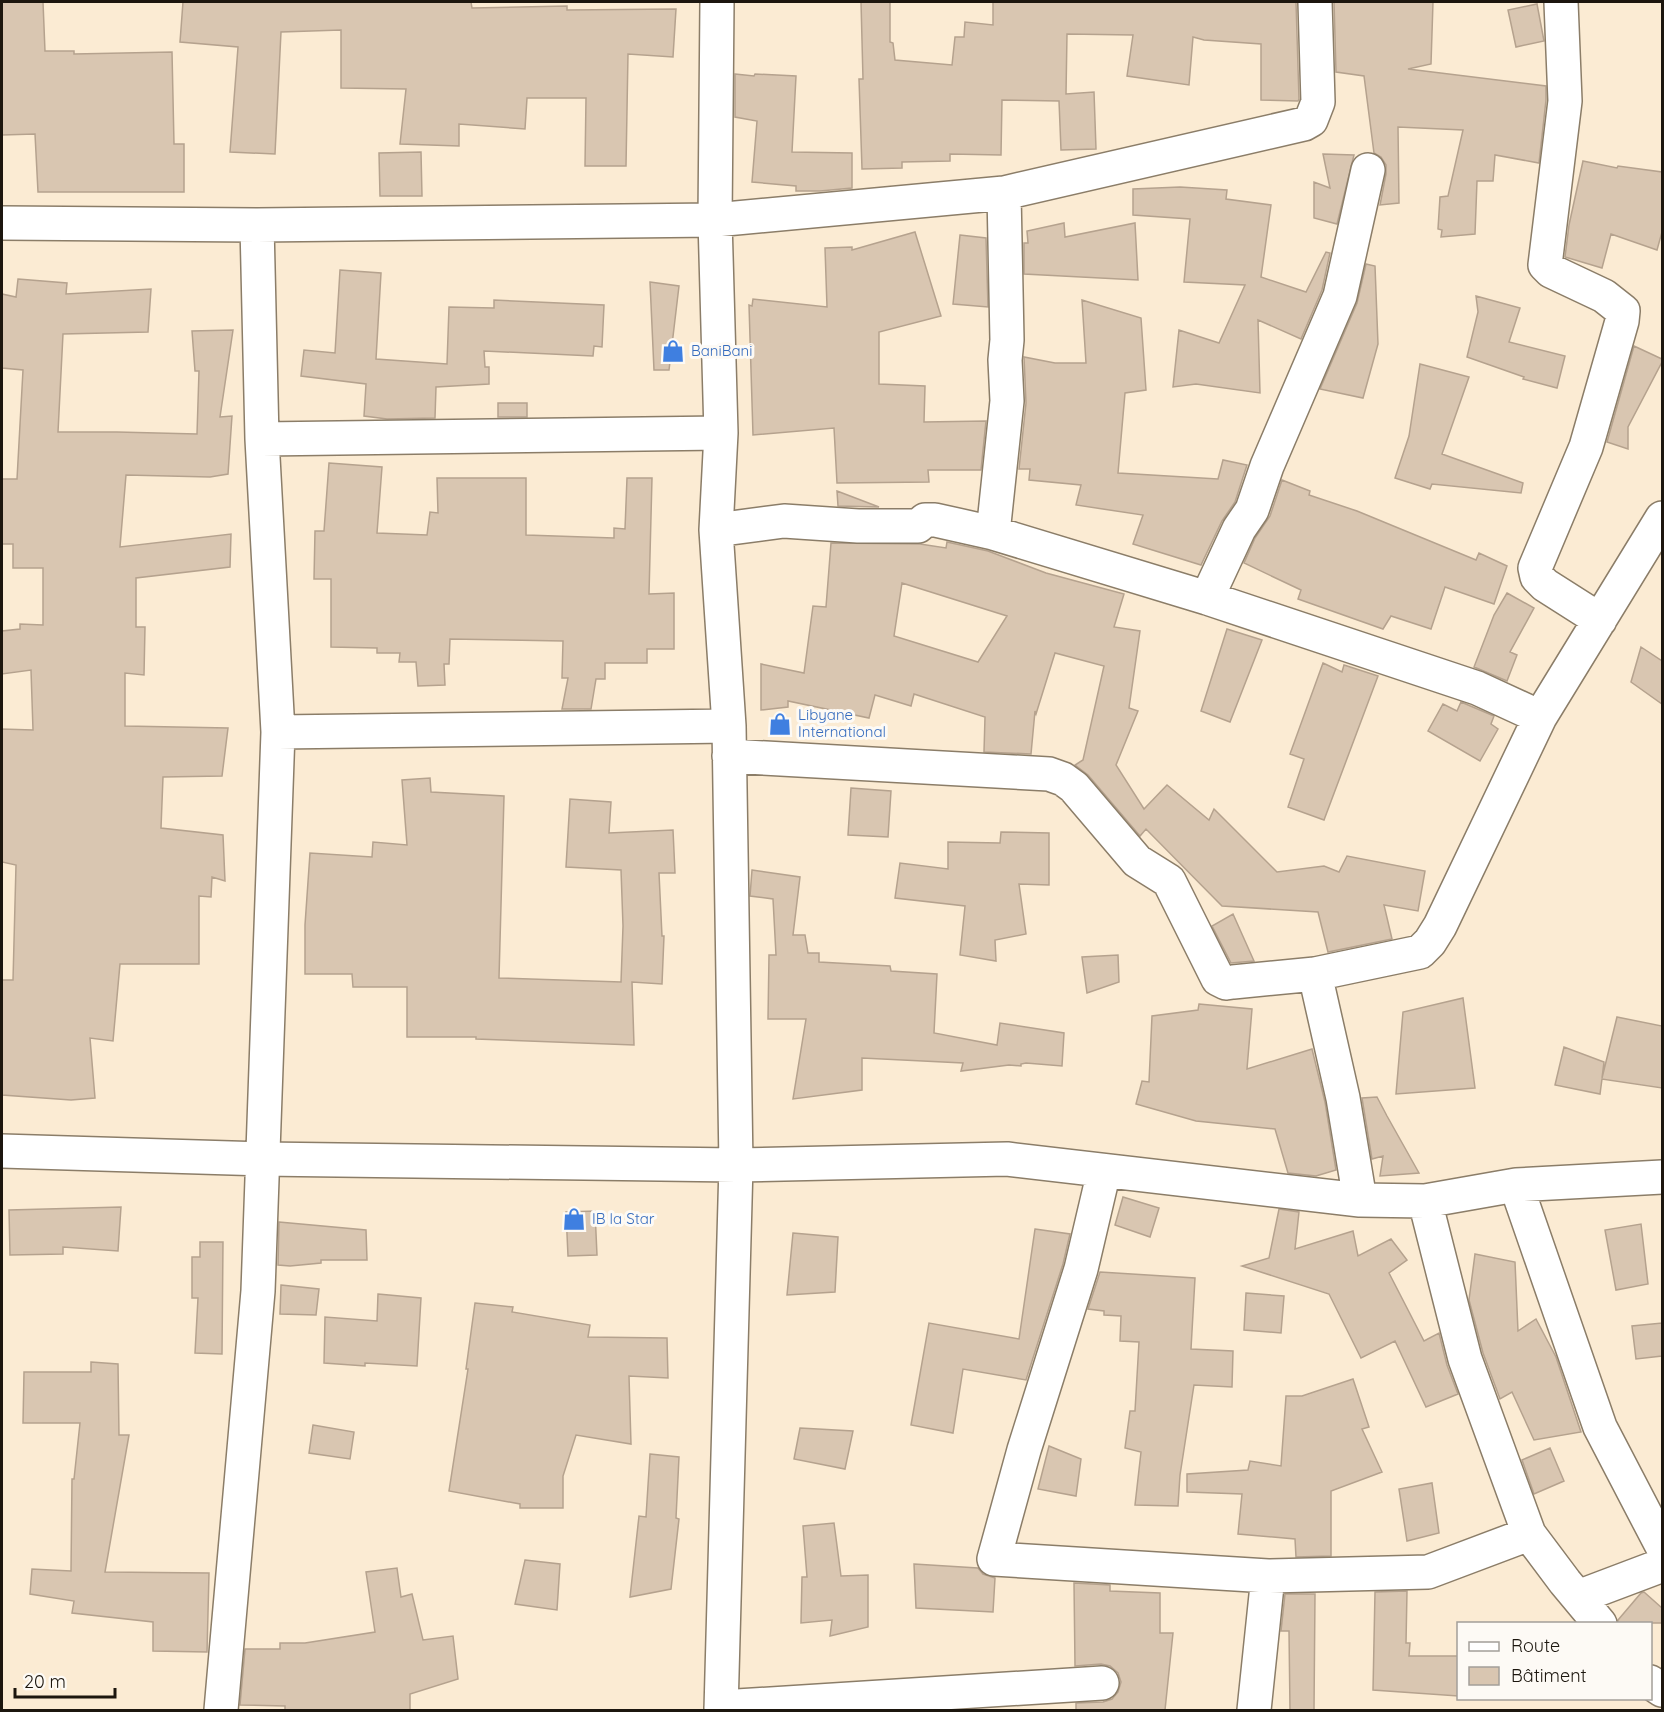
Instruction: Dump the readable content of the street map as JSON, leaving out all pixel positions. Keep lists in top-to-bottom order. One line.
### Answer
{"places":{"shop":["BaniBani","Libyane International","IB la Star"]},"legend":["Route","Bâtiment"],"scale_bar":"20 m"}
